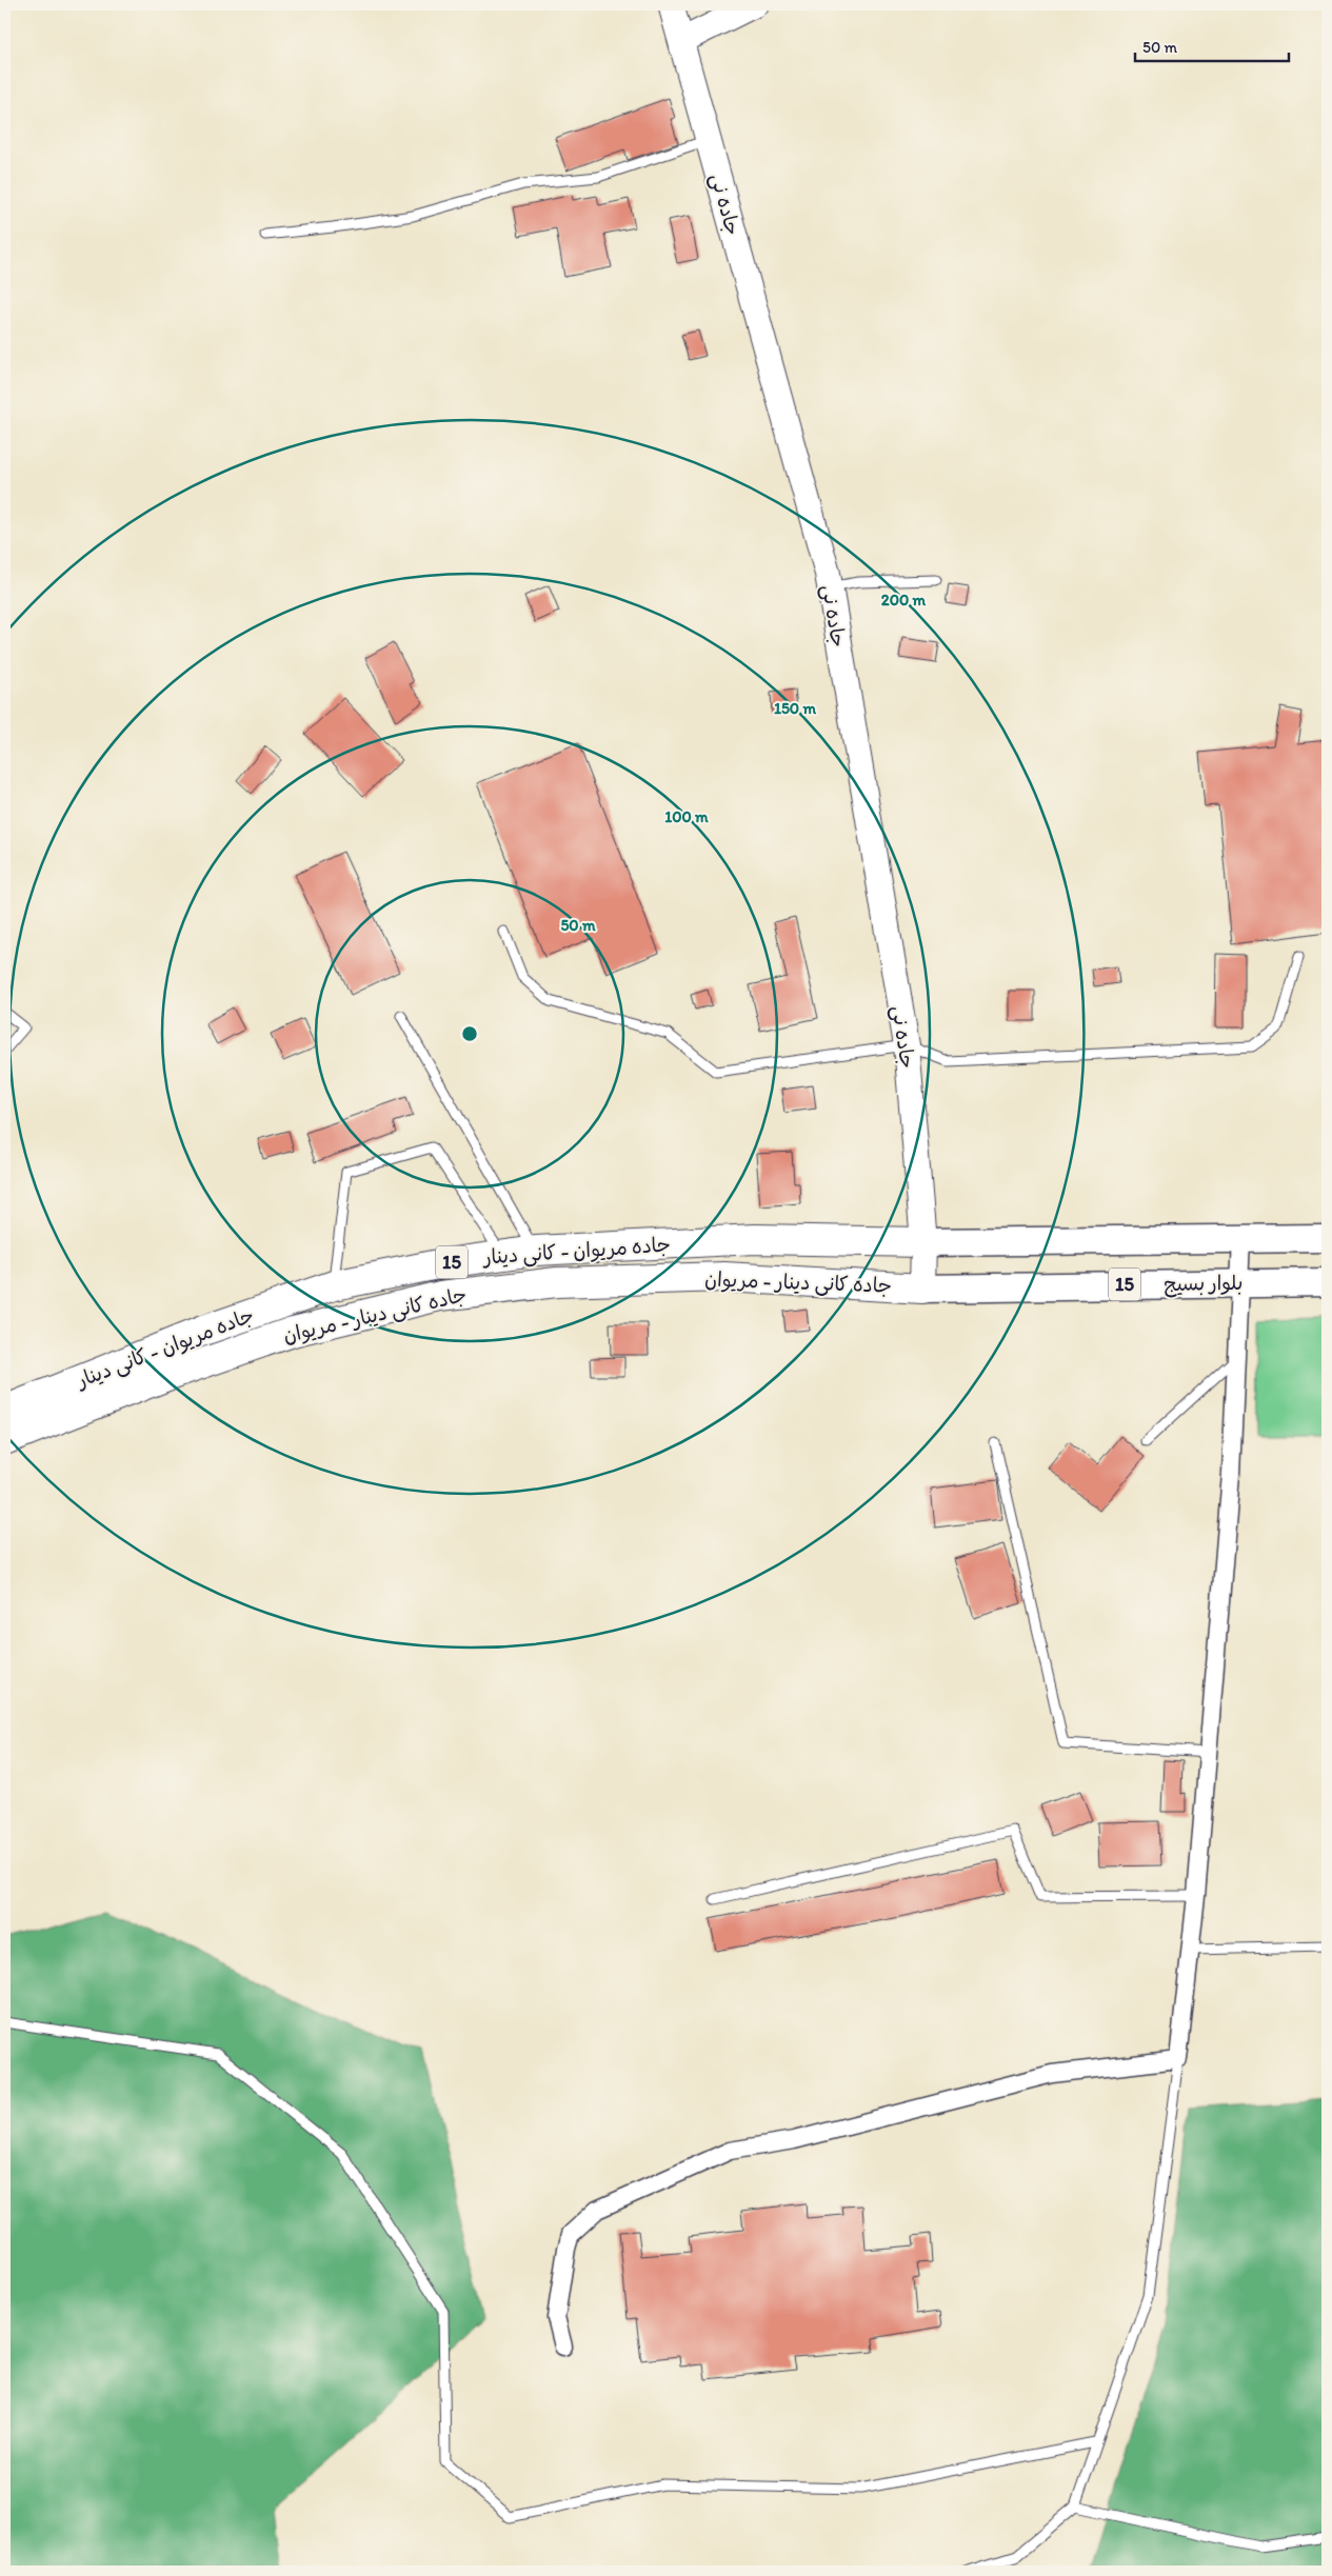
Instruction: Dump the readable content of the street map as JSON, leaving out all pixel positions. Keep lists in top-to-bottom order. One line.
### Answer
{"streets":{"highway":["جاده مریوان - کانی دینار","15","جاده کانی دینار - مریوان"],"main road":["جاده نی","بلوار بسیج"]},"crossings":[["جاده نی","جاده مریوان - کانی دینار"],["جاده نی","15"],["جاده نی","جاده کانی دینار - مریوان"],["جاده نی","بلوار بسیج"],["جاده مریوان - کانی دینار","15"],["جاده کانی دینار - مریوان","بلوار بسیج"]],"scale_bar":"50 m","rings":["200 m","150 m","100 m","50 m"]}
